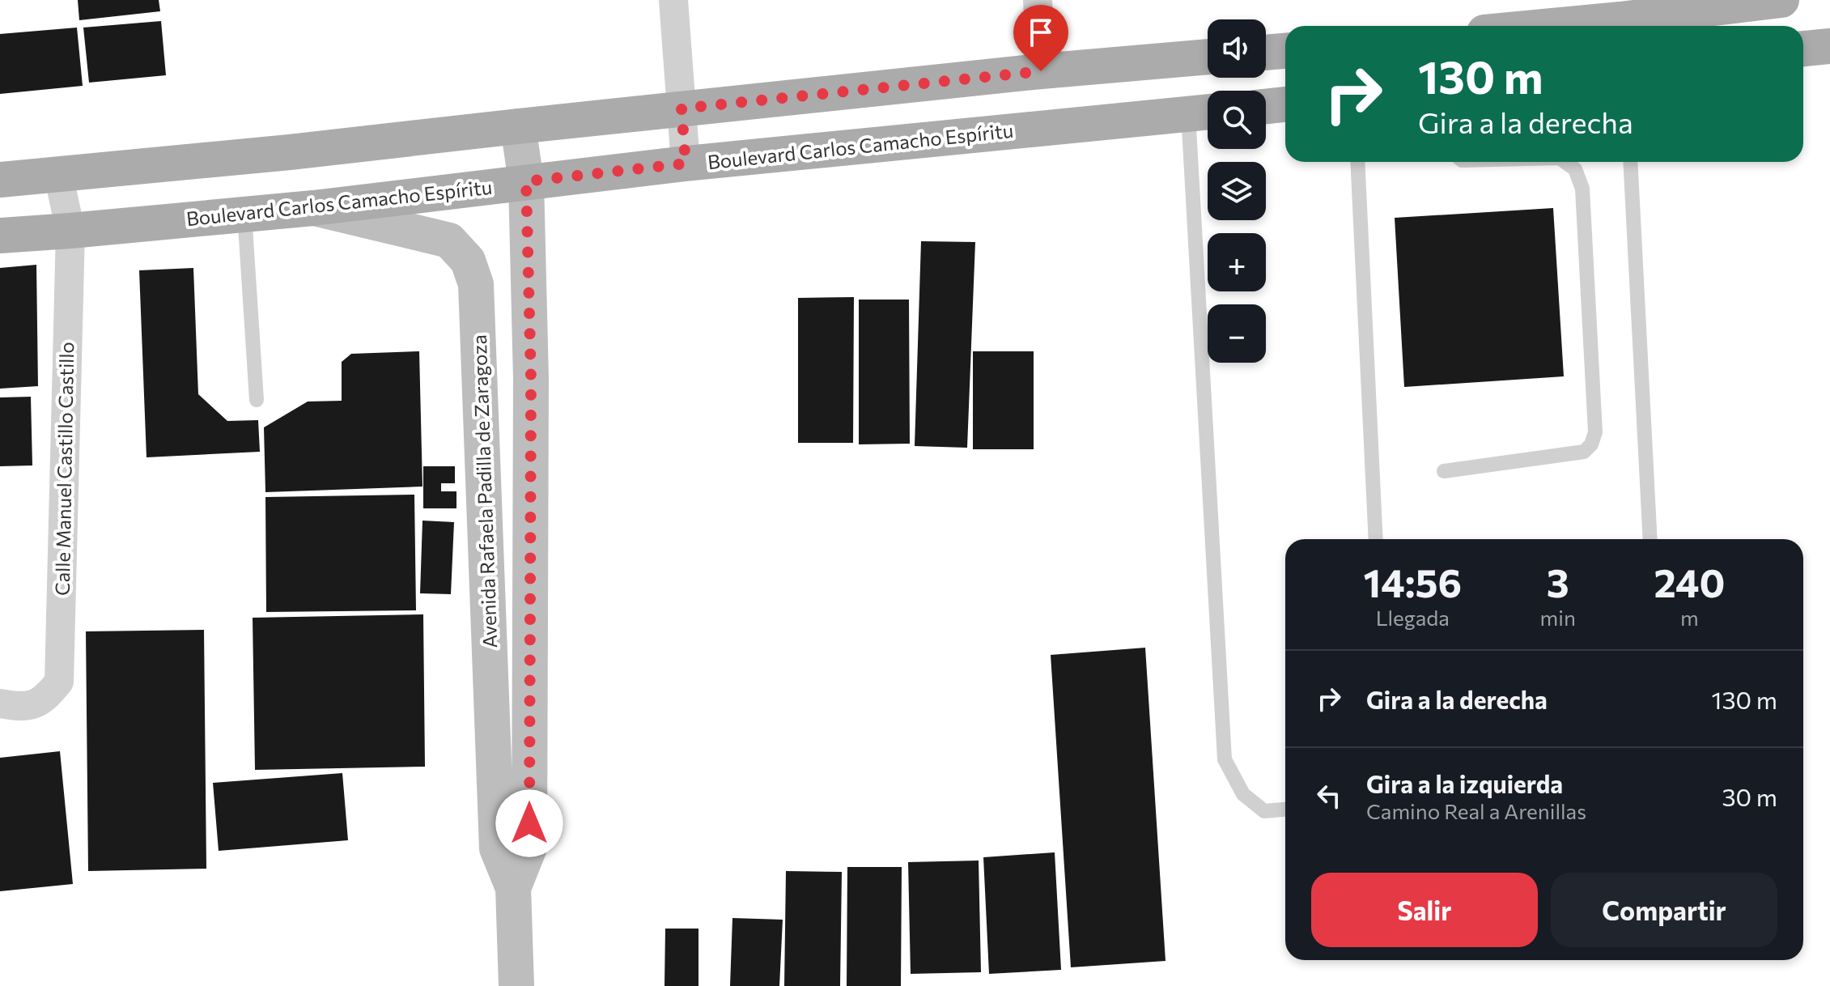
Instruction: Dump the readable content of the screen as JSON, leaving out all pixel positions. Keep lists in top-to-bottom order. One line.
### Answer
{"streets":{"main road":["Boulevard Carlos Camacho Espíritu","Avenida Rafaela Padilla de Zaragoza"],"street":["Calle Manuel Castillo Castillo"]},"crossings":[["Boulevard Carlos Camacho Espíritu","Calle Manuel Castillo Castillo"],["Boulevard Carlos Camacho Espíritu","Avenida Rafaela Padilla de Zaragoza"]],"page":{"map_buttons":["+","−"],"turn":["130 m","Gira a la derecha"],"eta":["14:56","Llegada","3","min","240","m"],"list":[{"name":"Gira a la derecha","value":"130 m"},{"name":"Gira a la izquierda","note":"Camino Real a Arenillas","value":"30 m"}],"buttons":["Salir","Compartir"]}}
